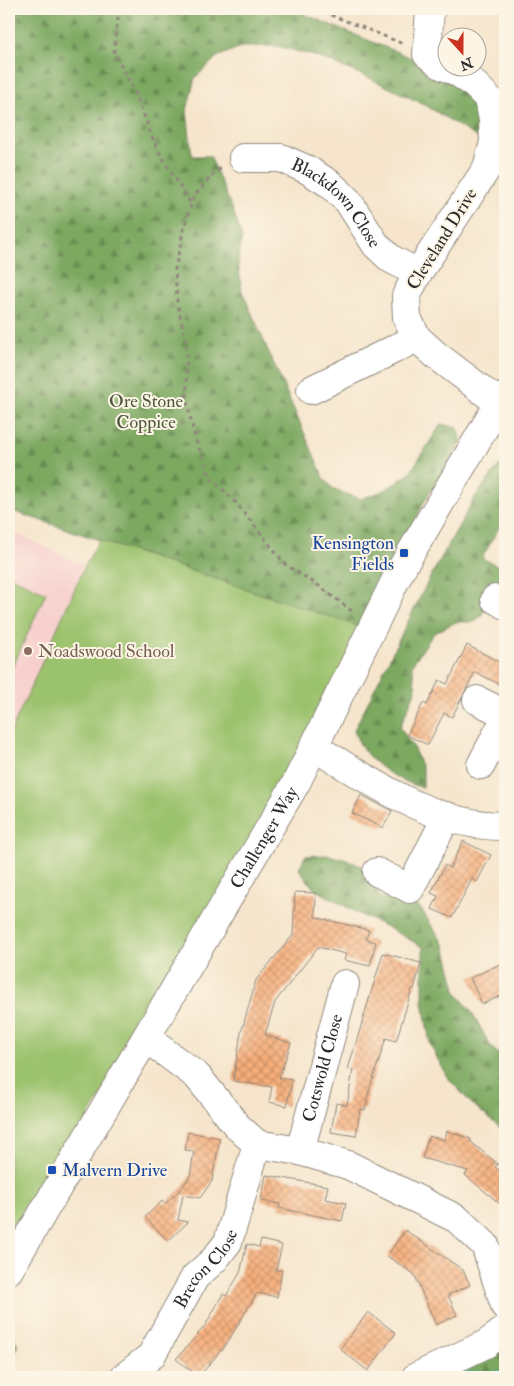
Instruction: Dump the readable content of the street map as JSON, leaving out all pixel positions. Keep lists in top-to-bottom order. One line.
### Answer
{"streets":{"street":["Blackdown Close","Cleveland Drive","Challenger Way","Cotswold Close","Brecon Close"]},"crossings":[["Blackdown Close","Cleveland Drive"],["Cleveland Drive","Challenger Way"]],"parks":["Ore Stone Coppice"],"places":{"transit":["Kensington Fields","Malvern Drive"],"other":["Noadswood School"]},"north":"bottom"}
